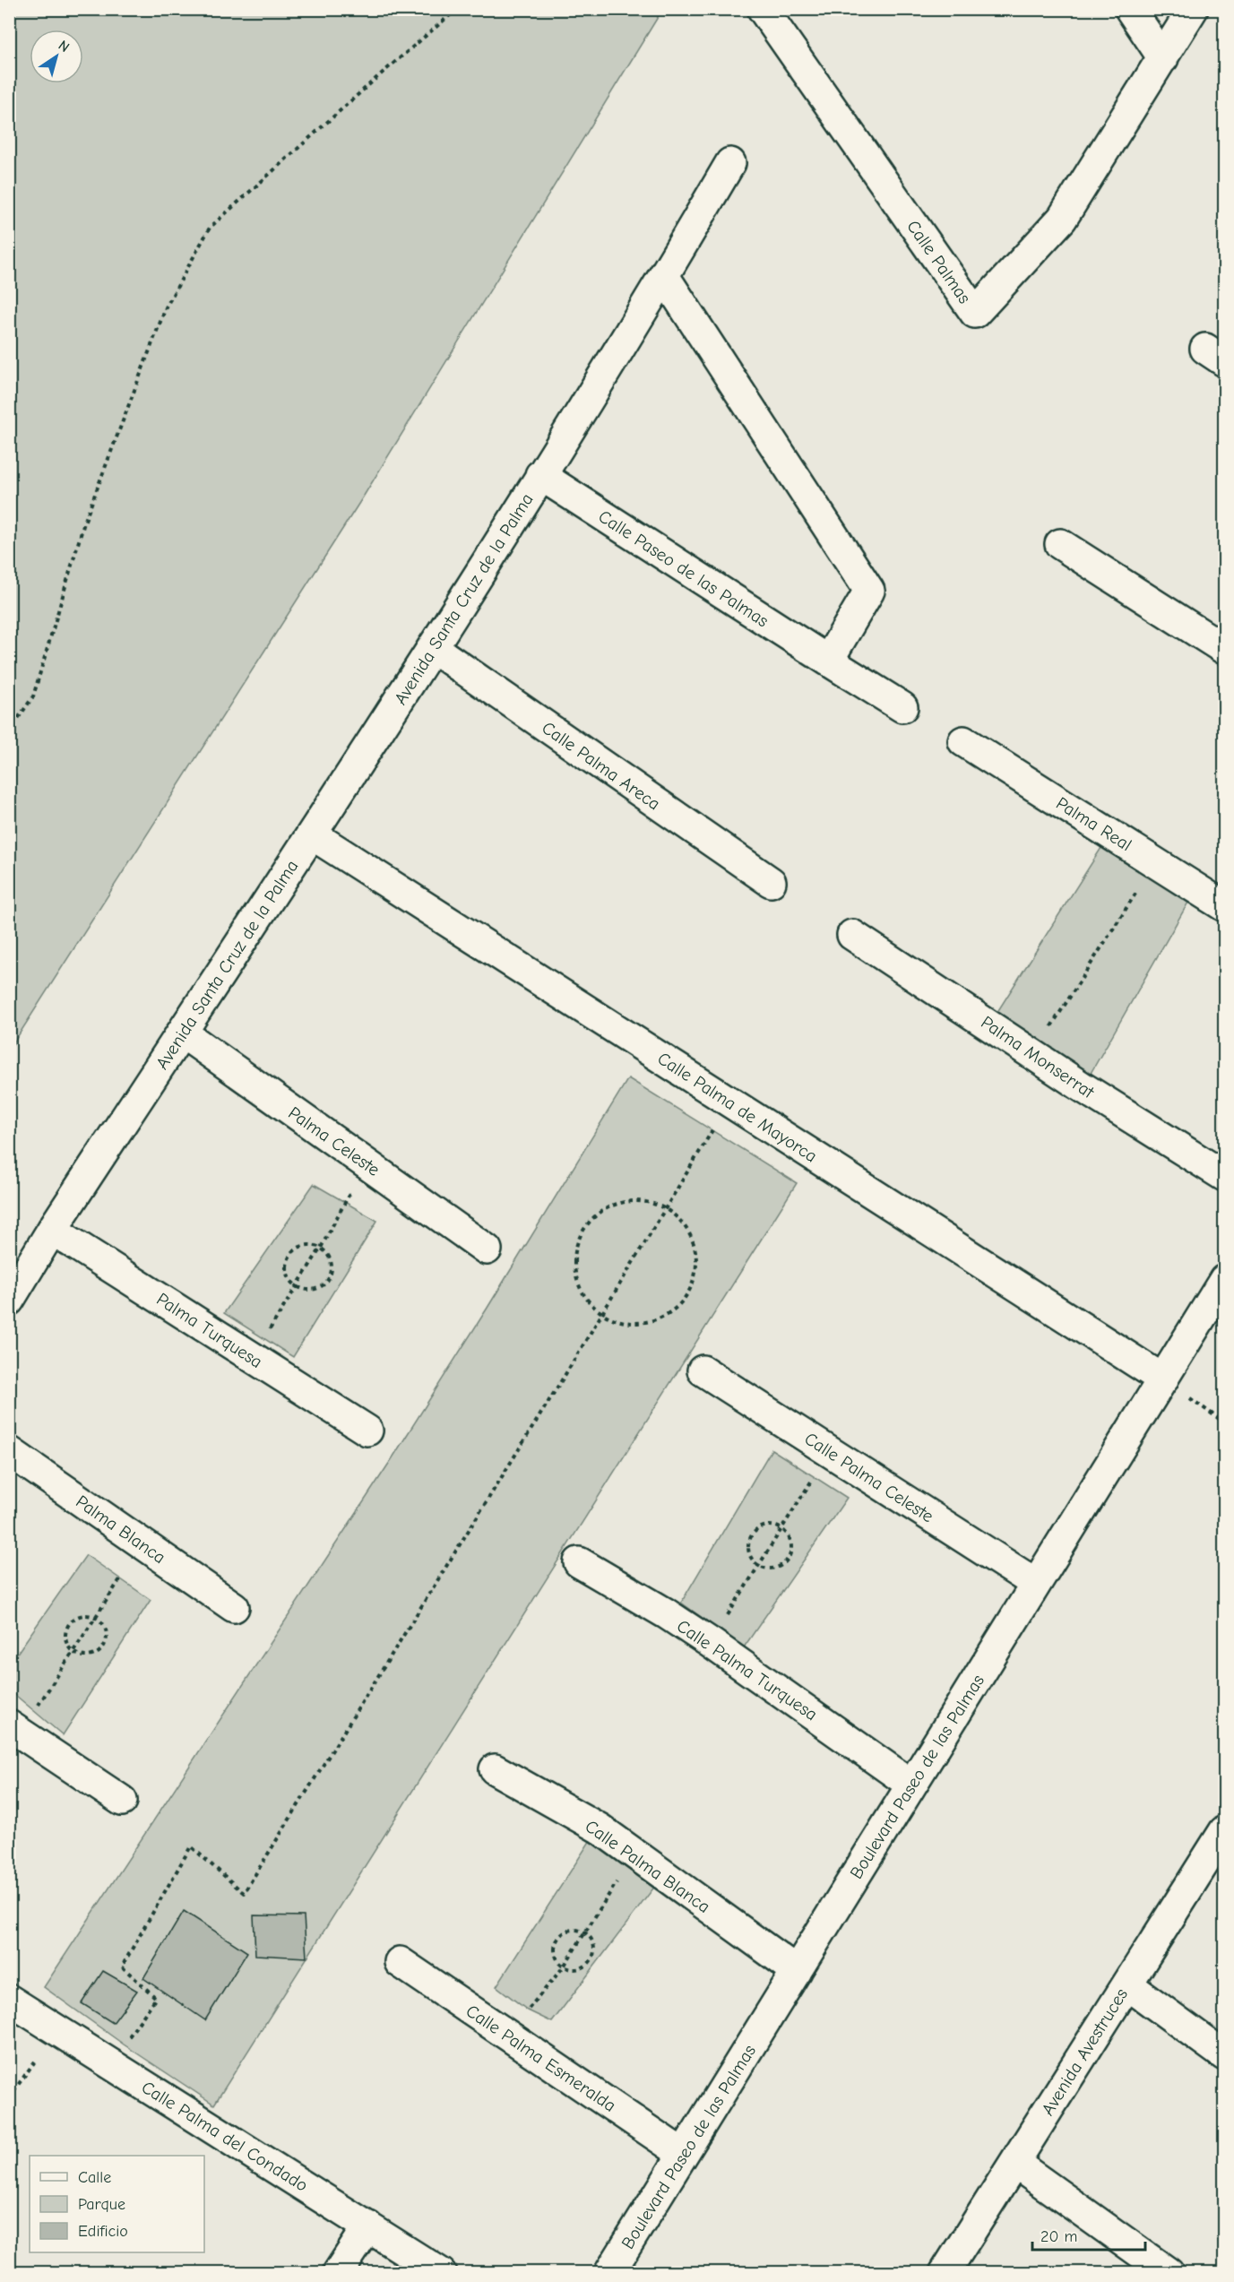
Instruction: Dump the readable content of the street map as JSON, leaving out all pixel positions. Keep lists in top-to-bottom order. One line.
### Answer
{"streets":{"street":["Calle Palmas","Calle Paseo de las Palmas","Avenida Santa Cruz de la Palma","Calle Palma Areca","Palma Real","Palma Monserrat","Calle Palma de Mayorca","Palma Celeste","Palma Turquesa","Calle Palma Celeste","Palma Blanca","Calle Palma Turquesa","Boulevard Paseo de las Palmas","Calle Palma Blanca","Avenida Avestruces","Calle Palma Esmeralda","Calle Palma del Condado"]},"crossings":[["Calle Paseo de las Palmas","Avenida Santa Cruz de la Palma"],["Avenida Santa Cruz de la Palma","Calle Palma Areca"],["Avenida Santa Cruz de la Palma","Calle Palma de Mayorca"],["Avenida Santa Cruz de la Palma","Palma Celeste"],["Avenida Santa Cruz de la Palma","Palma Turquesa"],["Calle Palma de Mayorca","Boulevard Paseo de las Palmas"],["Calle Palma Celeste","Boulevard Paseo de las Palmas"],["Calle Palma Turquesa","Boulevard Paseo de las Palmas"],["Boulevard Paseo de las Palmas","Calle Palma Blanca"],["Boulevard Paseo de las Palmas","Calle Palma Esmeralda"]],"legend":["Calle","Parque","Edificio"],"scale_bar":"20 m","north":"top right"}
